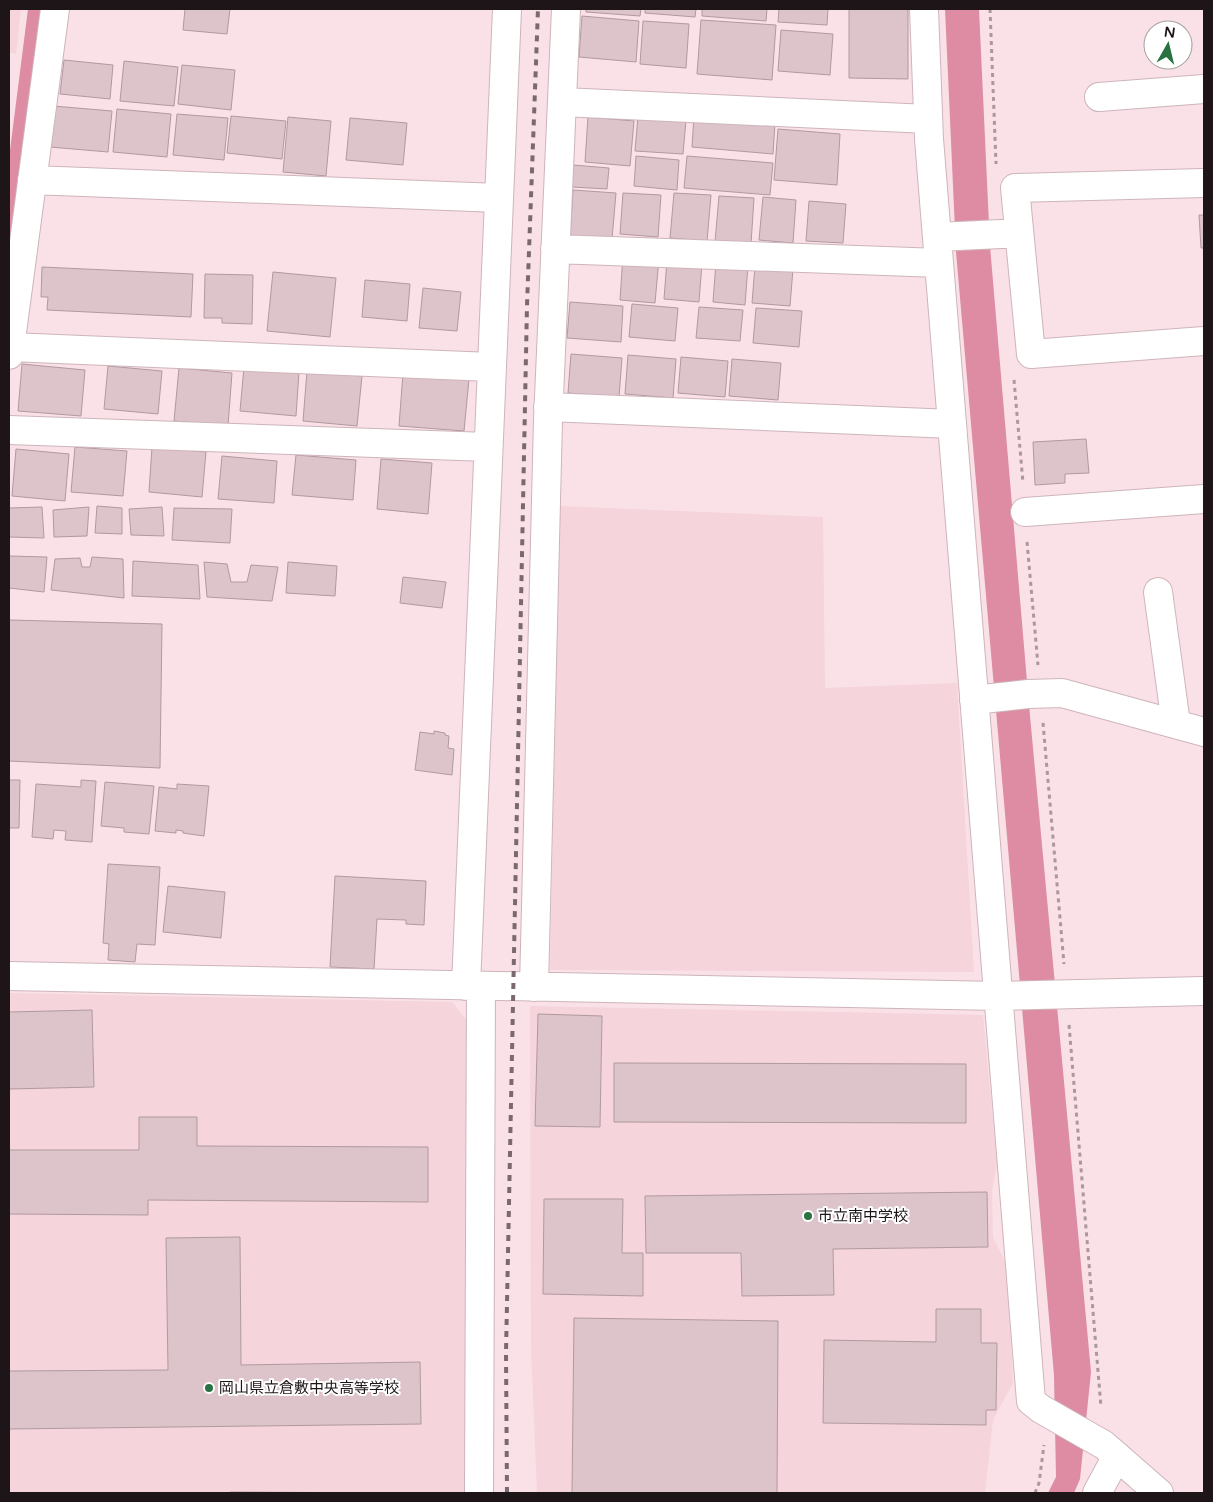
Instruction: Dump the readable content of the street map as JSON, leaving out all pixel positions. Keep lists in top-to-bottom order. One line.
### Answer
{"places":["市立南中学校","岡山県立倉敷中央高等学校"],"north":"top"}
